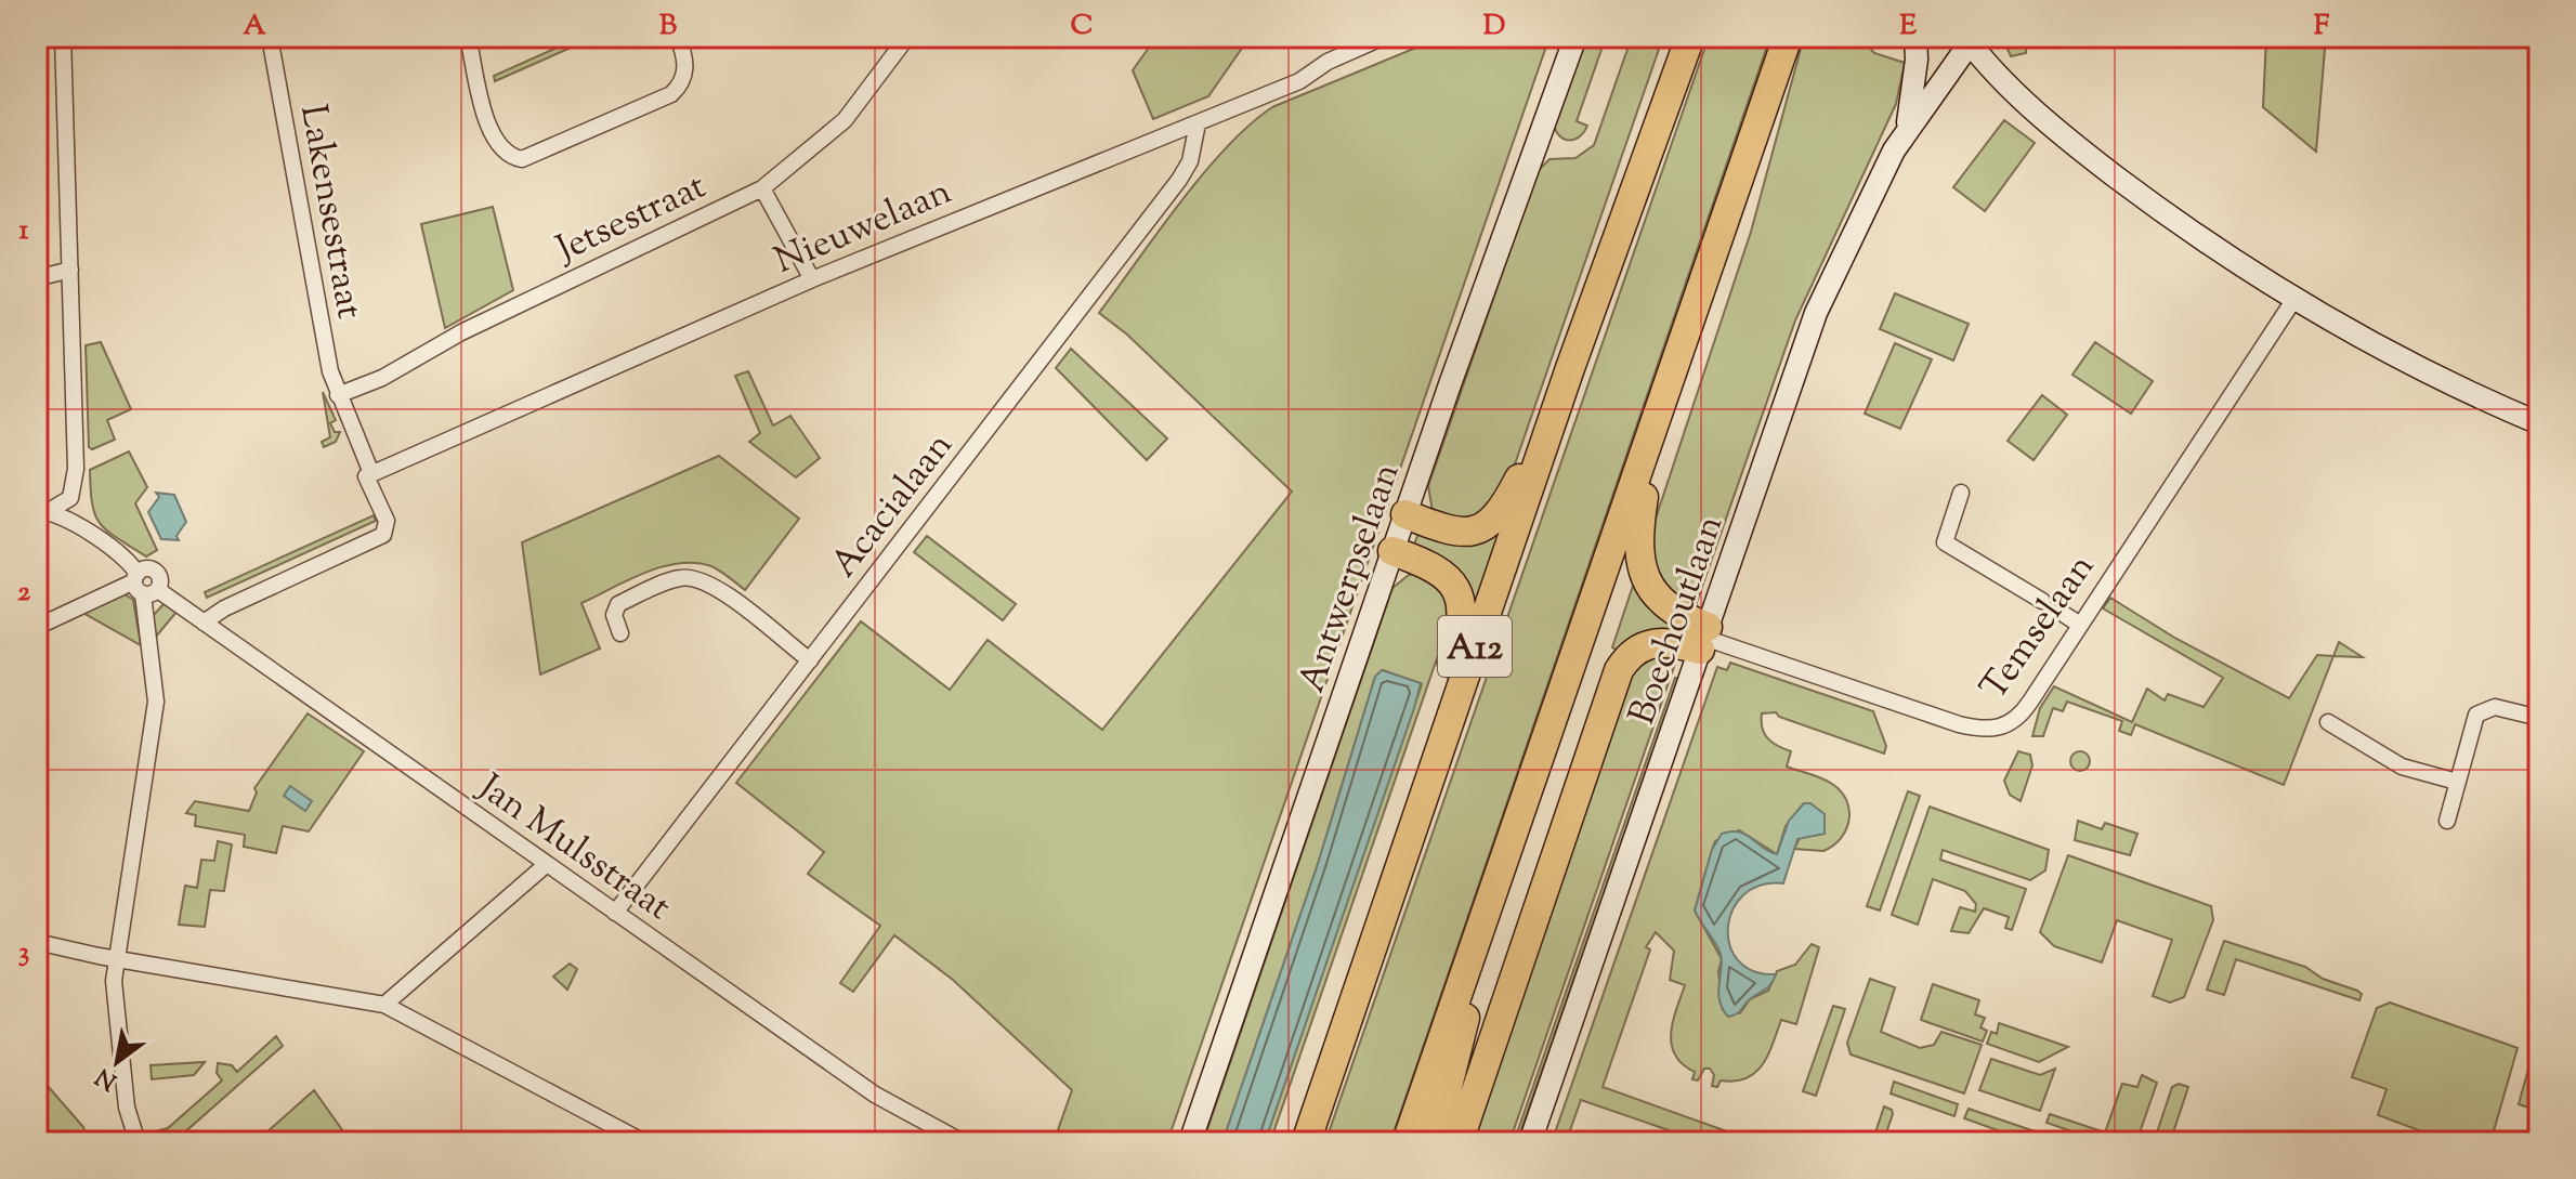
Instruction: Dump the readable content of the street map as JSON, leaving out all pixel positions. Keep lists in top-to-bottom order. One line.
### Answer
{"streets":{"highway":["A12"],"main road":["Antwerpselaan","Boechoutlaan"],"street":["Lakensestraat","Jetsestraat","Nieuwelaan","Acacialaan","Temselaan","Jan Mulsstraat"]},"crossings":[["Lakensestraat","Jetsestraat"],["Lakensestraat","Nieuwelaan"],["Lakensestraat","Jan Mulsstraat"],["Nieuwelaan","Acacialaan"],["Acacialaan","Jan Mulsstraat"],["Boechoutlaan","Temselaan"]],"north":"bottom left","grid":{"columns":["A","B","C","D","E","F"],"rows":["1","2","3"]}}
